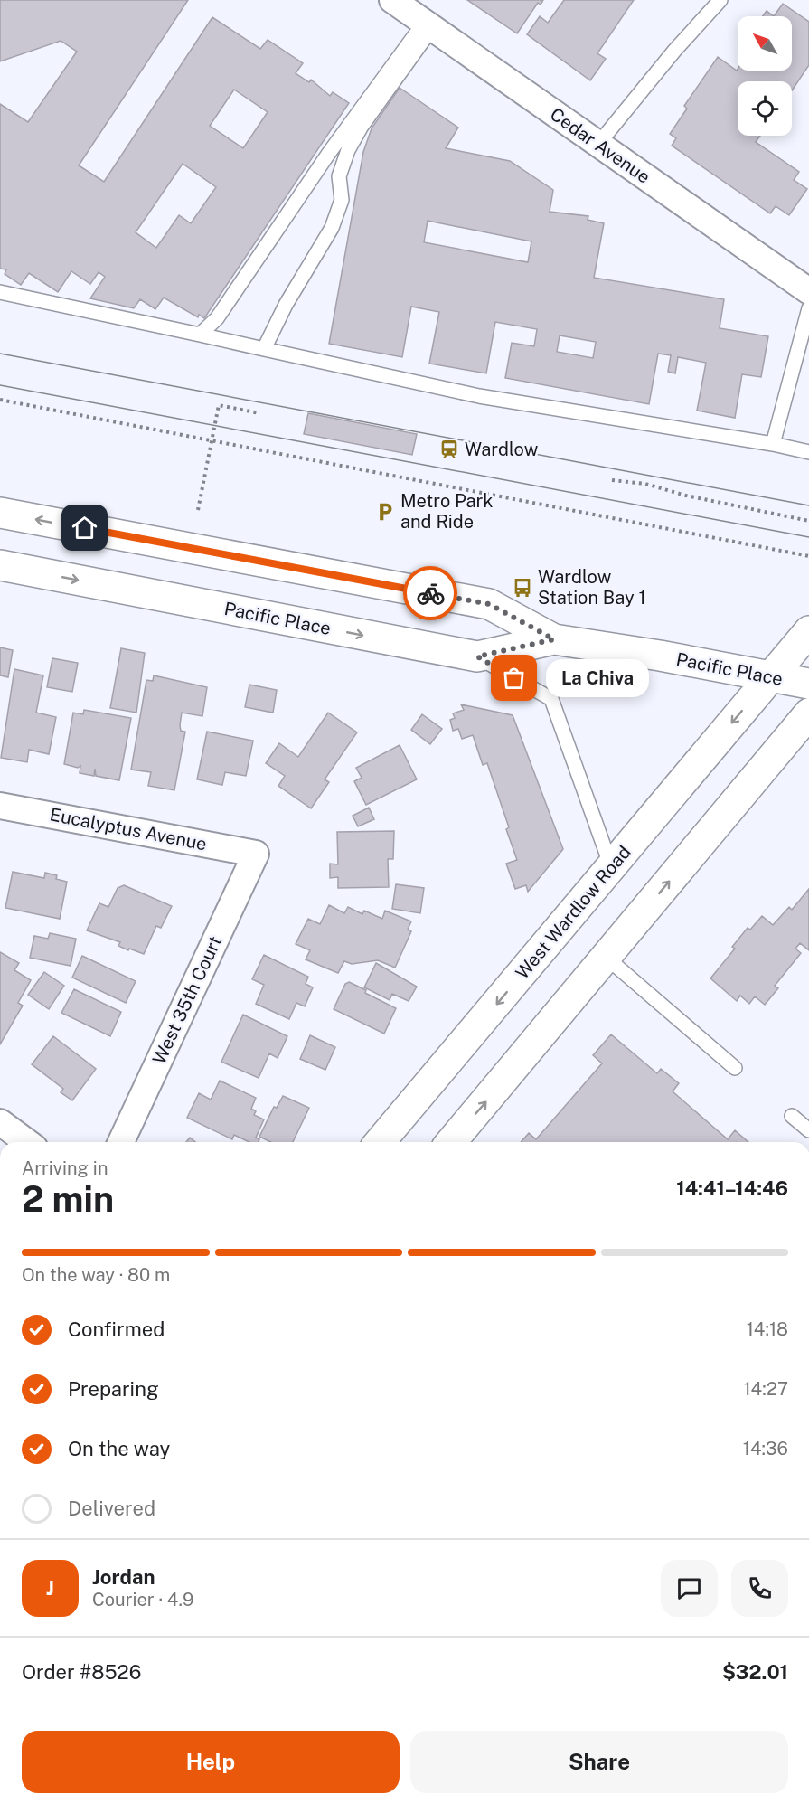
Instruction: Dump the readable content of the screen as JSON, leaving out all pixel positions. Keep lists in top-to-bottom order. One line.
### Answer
{"streets":{"main road":["Pacific Place","West Wardlow Road"],"street":["Cedar Avenue","Eucalyptus Avenue","West 35th Court"]},"crossings":[["Pacific Place","West Wardlow Road"],["Eucalyptus Avenue","West 35th Court"]],"places":{"station":["Wardlow"],"parking":["Metro Park and Ride"],"bus stop":["Wardlow Station Bay 1"],"other":["La Chiva"]},"north":"top left","page":{"bubble":"La Chiva","heading":["2 min","Arriving in","14:41–14:46"],"panel":["Jordan","Courier · 4.9","Order #8526","$32.01"],"bar":"On the way · 80 m","list":[["Confirmed","14:18"],["Preparing","14:27"],["On the way","14:36"],"Delivered"],"round":"J","buttons":["Help","Share"]}}
